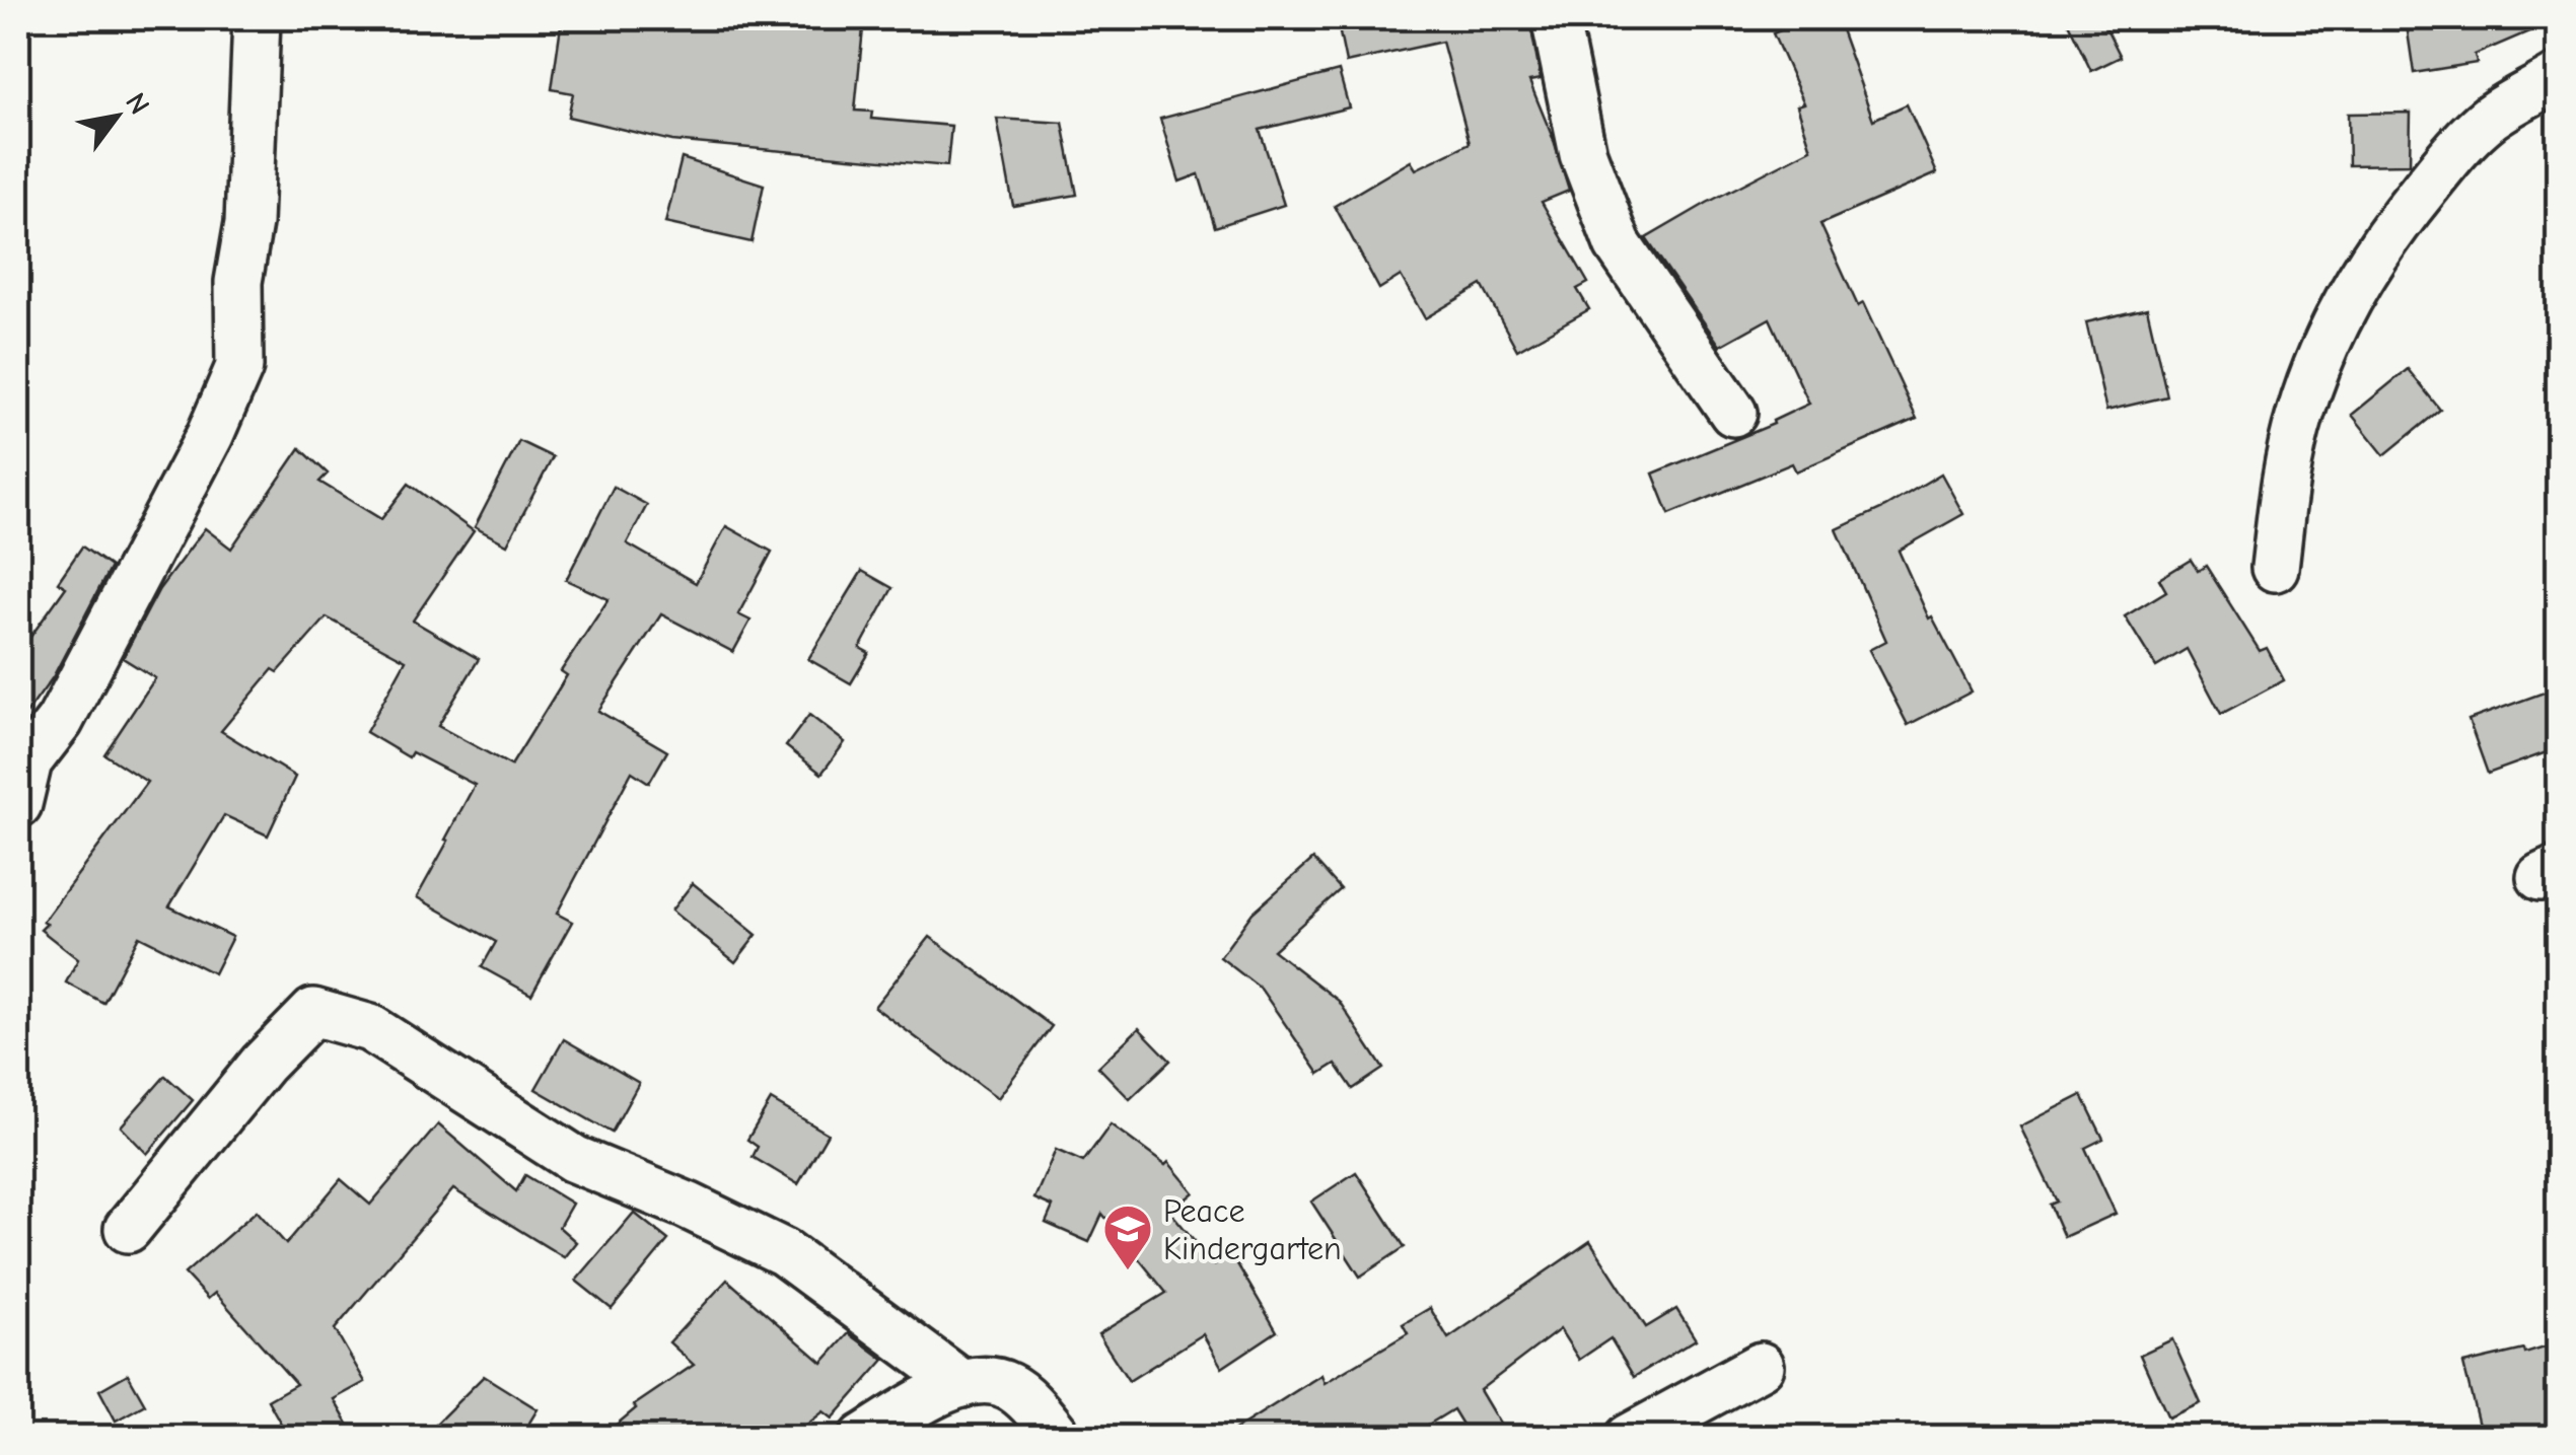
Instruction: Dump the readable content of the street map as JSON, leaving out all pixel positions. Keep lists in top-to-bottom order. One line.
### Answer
{"places":{"school or university":["Peace Kindergarten"]},"north":"top right"}
